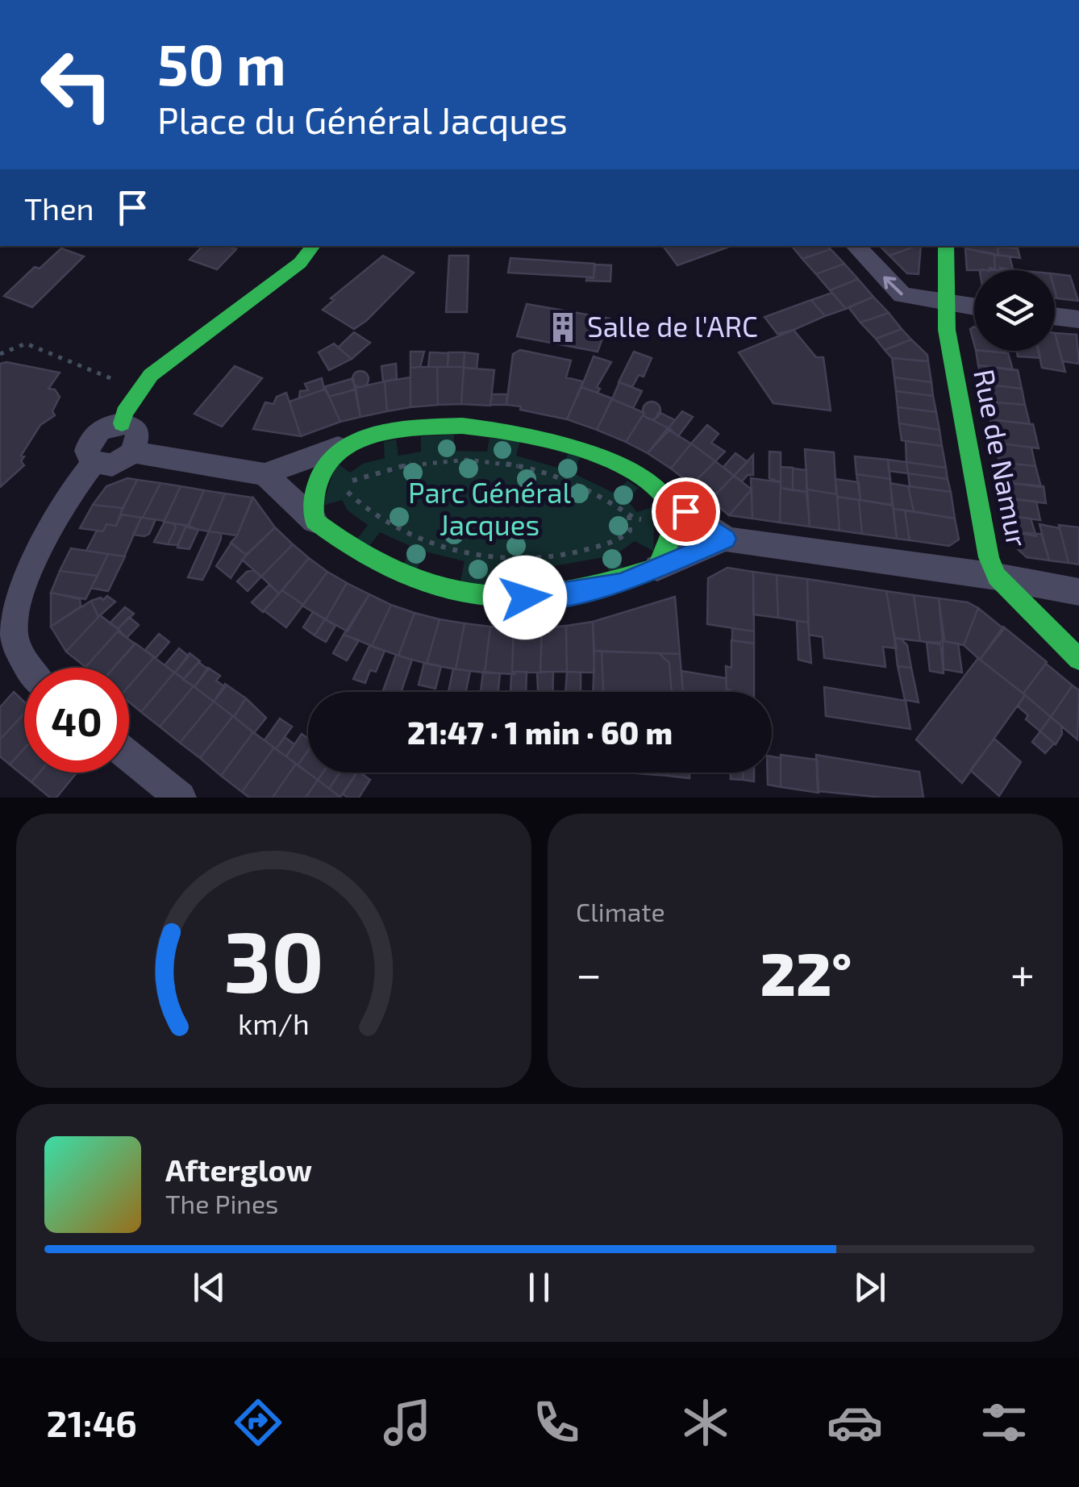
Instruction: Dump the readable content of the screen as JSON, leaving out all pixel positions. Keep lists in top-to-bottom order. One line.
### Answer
{"streets":{"street":["Rue de Namur"]},"parks":["Parc Général Jacques"],"places":{"building":["Salle de l'ARC"]},"page":{"turn":["50 m","Place du Général Jacques"],"then":"Then","limit":"40","trip":"21:47 · 1 min · 60 m","tile":"Climate","heat":["−","22°","+"],"song":["Afterglow","The Pines"],"tabs":"21:46","gauge":["30","km/h"]}}
